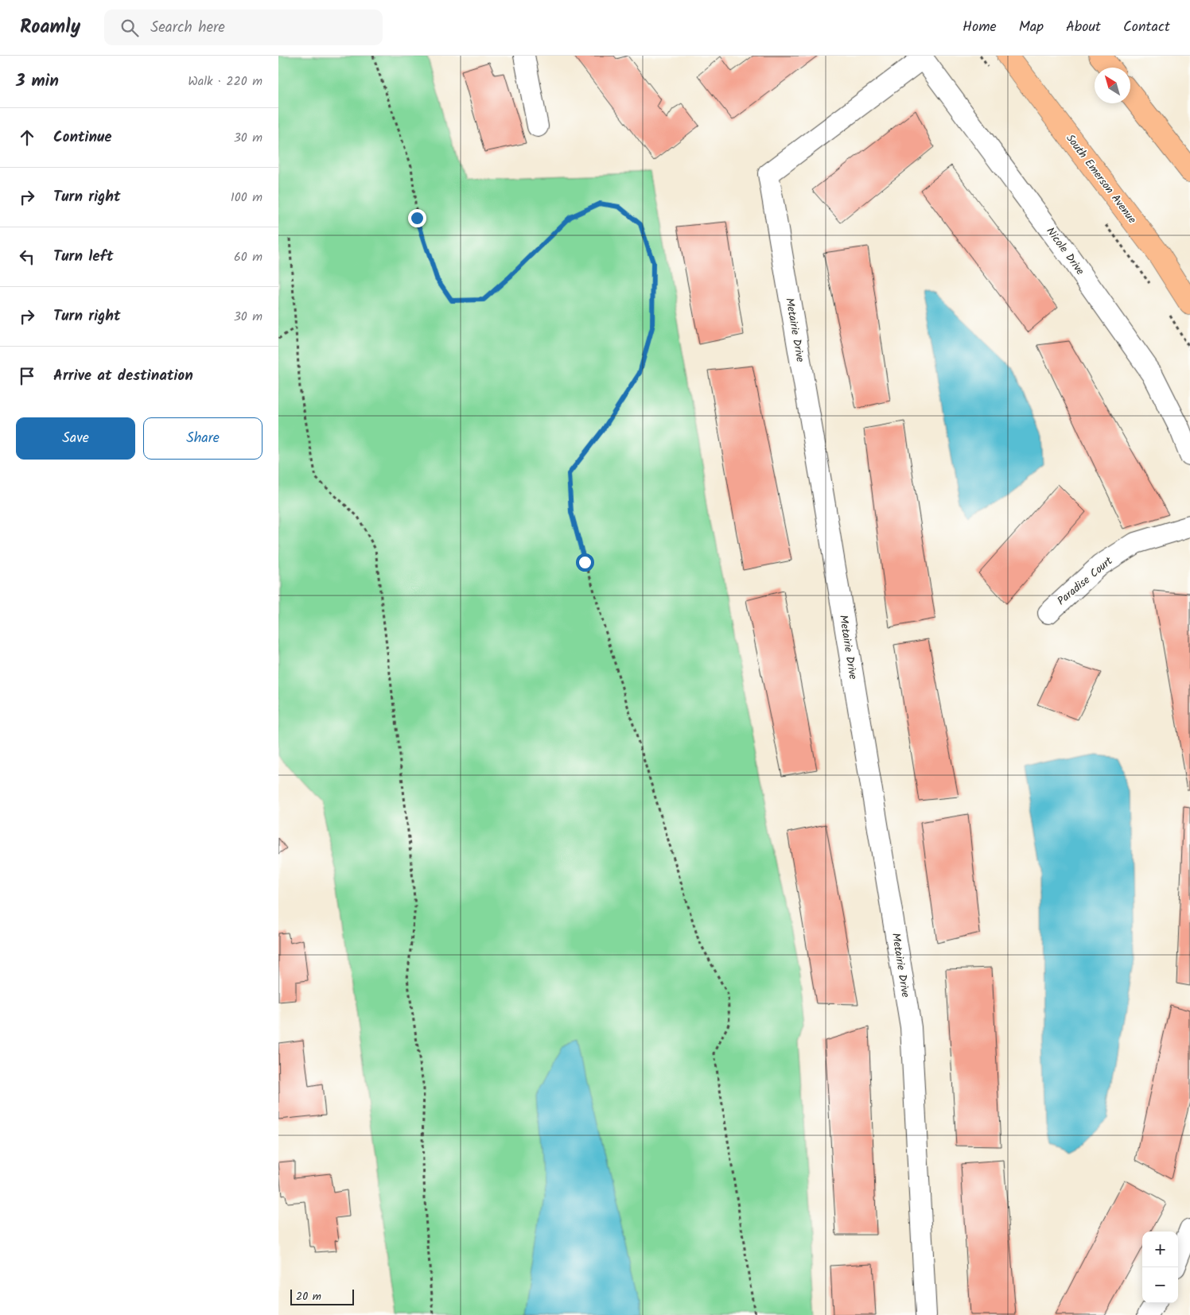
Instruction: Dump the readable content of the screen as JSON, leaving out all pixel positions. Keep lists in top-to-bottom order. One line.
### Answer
{"streets":{"main road":["South Emerson Avenue"],"street":["Nicole Drive","Metairie Drive","Paradise Court"]},"crossings":[["Nicole Drive","Metairie Drive"]],"scale_bar":"20 m","north":"top left","page":{"header":"Roamly","search":"Search here","nav":["Home","Map","About","Contact"],"heading":["3 min","Walk · 220 m"],"list":[["Continue","30 m"],["Turn right","100 m"],["Turn left","60 m"],["Turn right","30 m"],"Arrive at destination"],"buttons":["Save","Share"],"map_buttons":["+","−"],"scale":"20 m"}}
